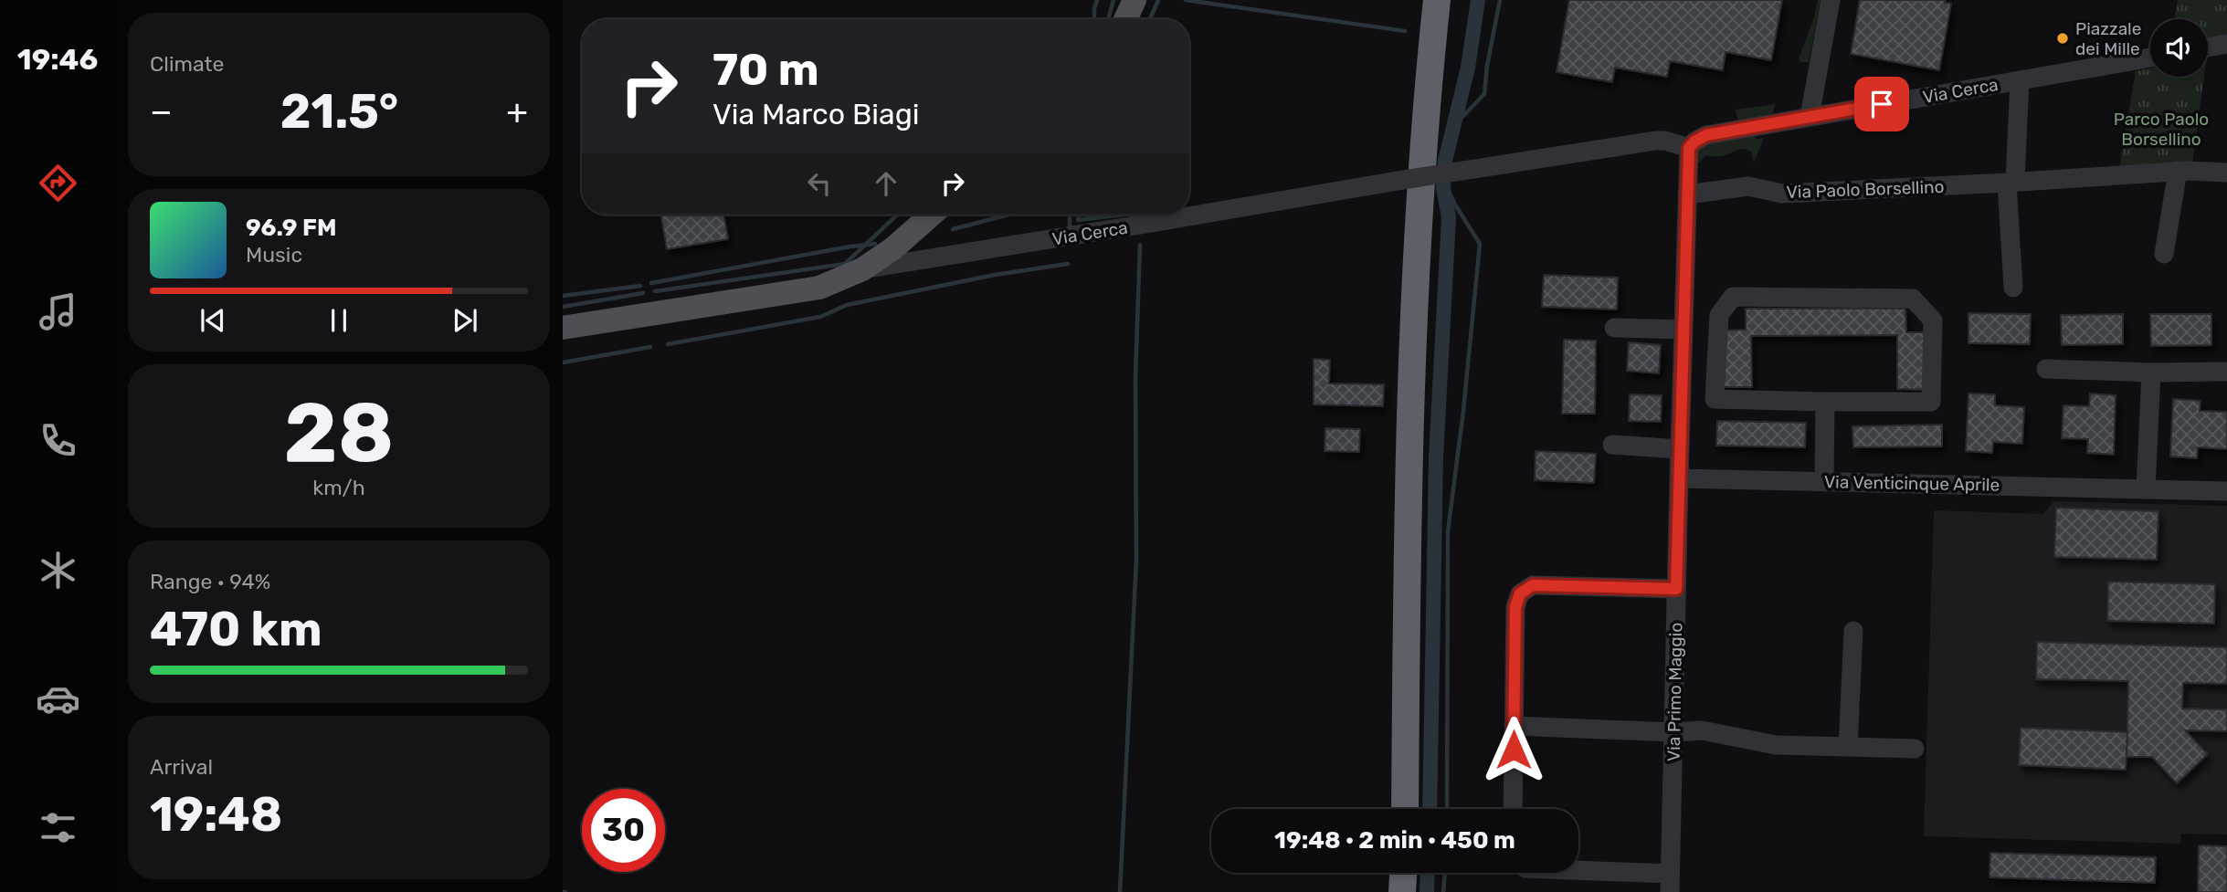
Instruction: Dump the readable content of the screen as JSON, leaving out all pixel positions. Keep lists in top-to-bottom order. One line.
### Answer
{"streets":{"street":["Via Cerca","Via Paolo Borsellino","Via Venticinque Aprile","Via Primo Maggio"]},"crossings":[["Via Cerca","Via Primo Maggio"],["Via Paolo Borsellino","Via Primo Maggio"],["Via Venticinque Aprile","Via Primo Maggio"]],"parks":["Parco Paolo Borsellino"],"places":["Piazzale dei Mille"],"page":{"tabs":"19:46","tile":["Climate",["28","km/h"],["Range · 94%","470 km"],["Arrival","19:48"]],"turn":["70 m","Via Marco Biagi"],"heat":["−","21.5°","+"],"song":["96.9 FM","Music"],"limit":"30","trip":"19:48 · 2 min · 450 m"}}
